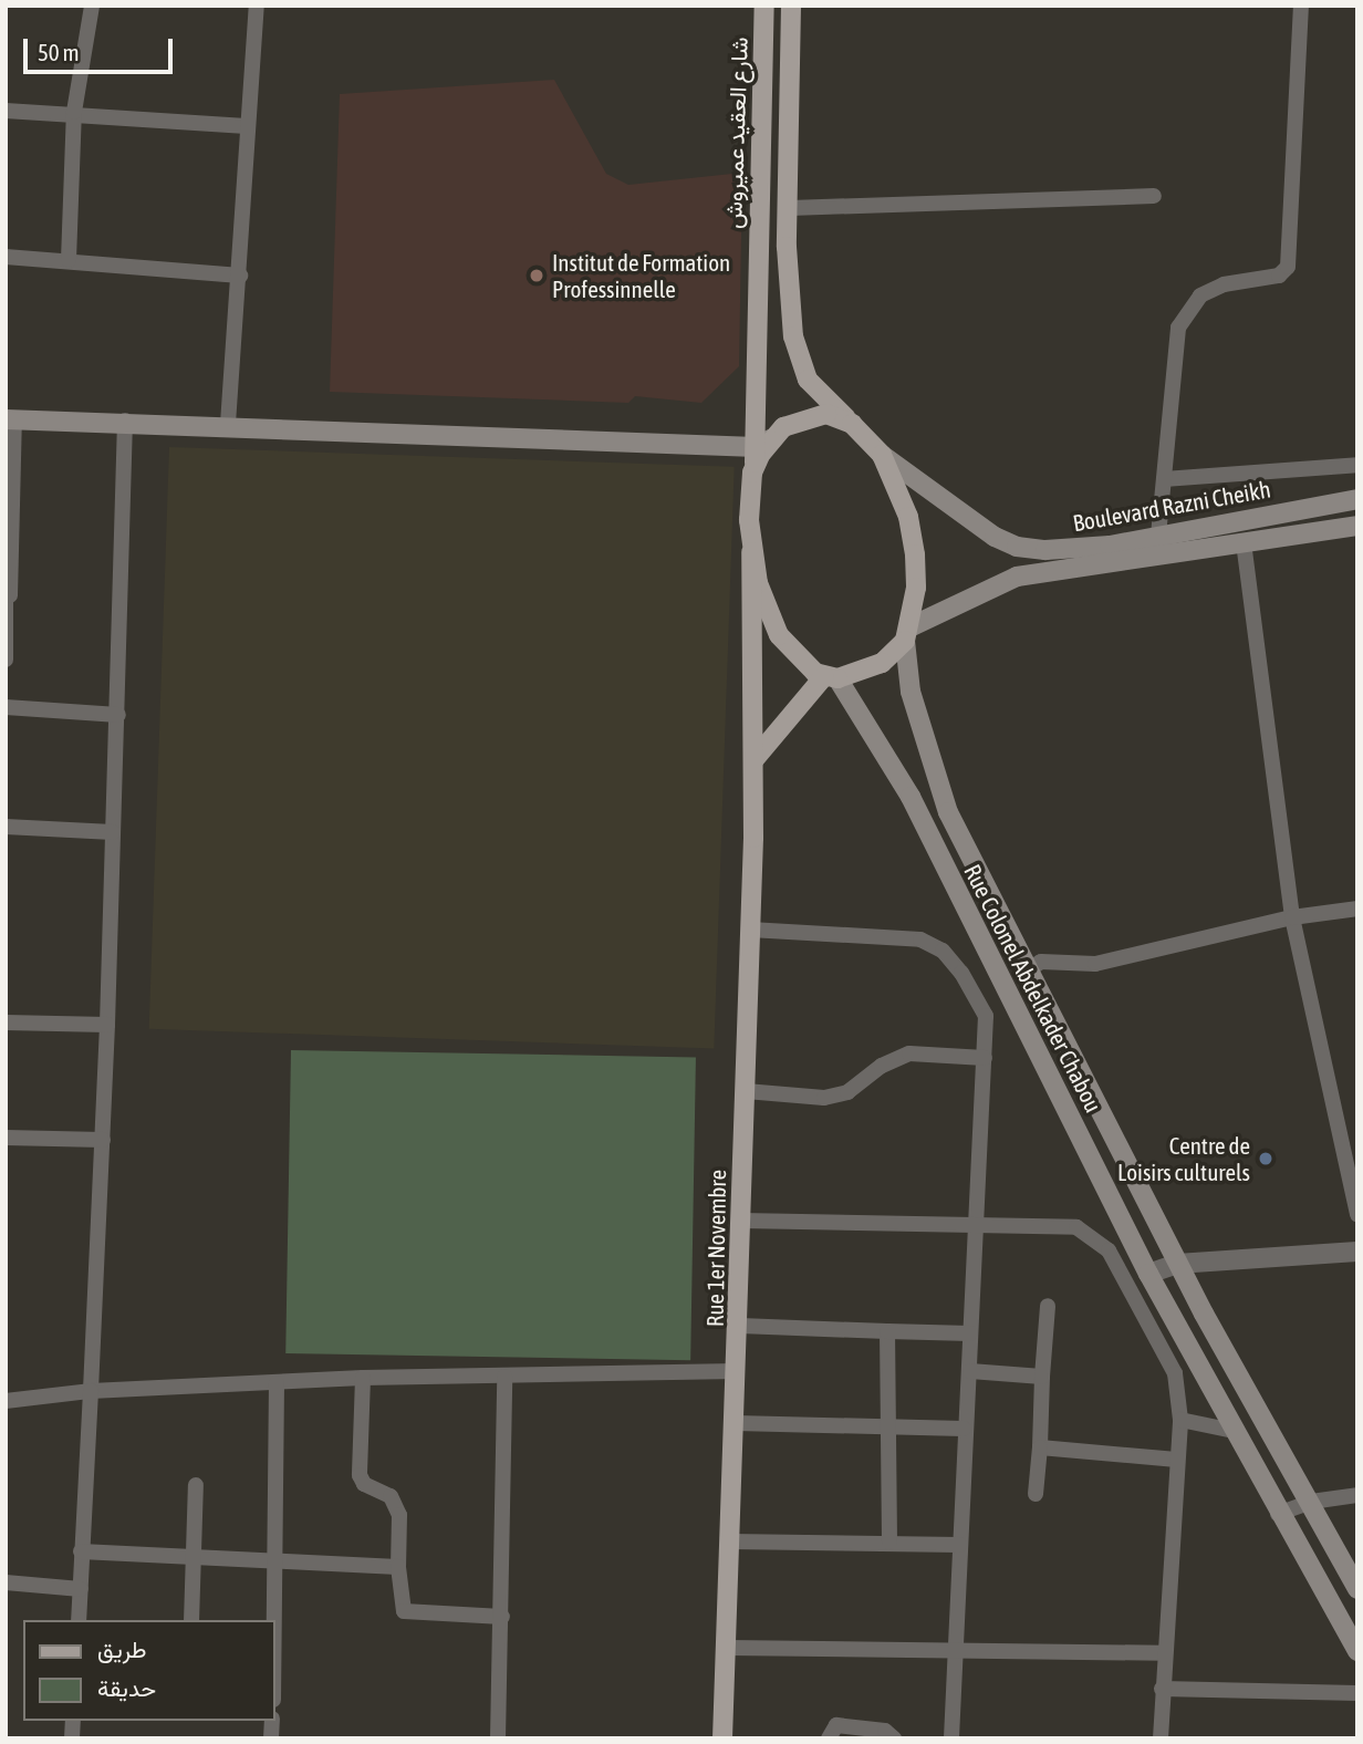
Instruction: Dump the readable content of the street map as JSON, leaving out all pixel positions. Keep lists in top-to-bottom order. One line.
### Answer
{"streets":{"main road":["شارع العقيد عميروش","Boulevard Razni Cheikh","Rue Colonel Abdelkader Chabou","Rue 1er Novembre"]},"crossings":[["شارع العقيد عميروش","Boulevard Razni Cheikh"],["شارع العقيد عميروش","Rue Colonel Abdelkader Chabou"],["شارع العقيد عميروش","Rue 1er Novembre"],["Boulevard Razni Cheikh","Rue Colonel Abdelkader Chabou"],["Boulevard Razni Cheikh","Rue 1er Novembre"],["Rue Colonel Abdelkader Chabou","Rue 1er Novembre"]],"places":["Institut de Formation Professinnelle","Centre de Loisirs culturels"],"legend":["طريق","حديقة"],"scale_bar":"50 m"}
